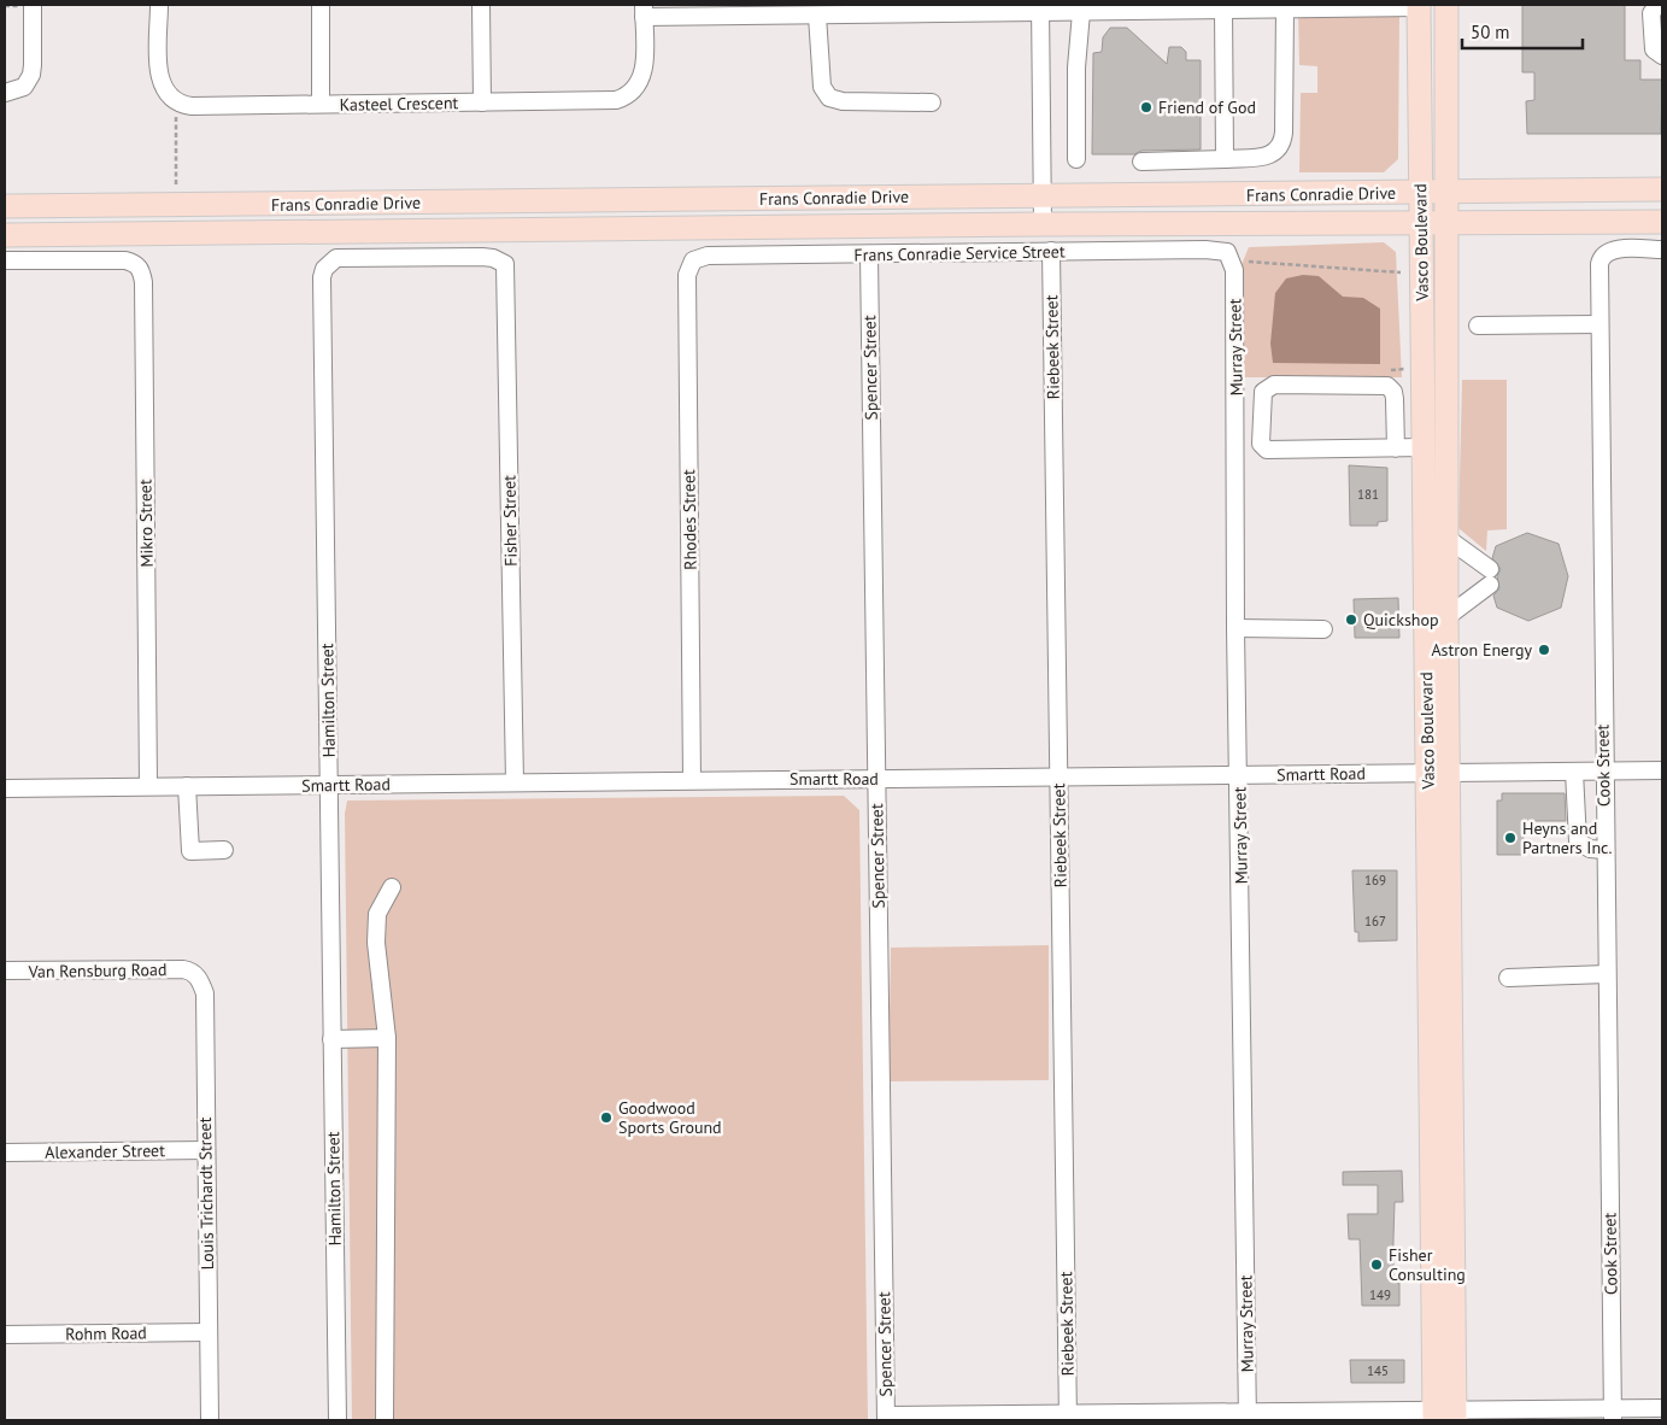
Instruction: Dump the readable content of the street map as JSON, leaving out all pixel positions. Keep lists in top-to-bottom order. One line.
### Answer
{"streets":{"main road":["Frans Conradie Drive","Vasco Boulevard"],"street":["Kasteel Crescent","Frans Conradie Service Street","Riebeek Street","Murray Street","Spencer Street","Rhodes Street","Fisher Street","Mikro Street","Hamilton Street","Cook Street","Smartt Road","Van Rensburg Road","Alexander Street","Louis Trichardt Street","Rohm Road"]},"crossings":[["Frans Conradie Drive","Vasco Boulevard"],["Vasco Boulevard","Smartt Road"],["Frans Conradie Service Street","Riebeek Street"],["Frans Conradie Service Street","Murray Street"],["Frans Conradie Service Street","Spencer Street"],["Frans Conradie Service Street","Rhodes Street"],["Riebeek Street","Smartt Road"],["Murray Street","Smartt Road"],["Spencer Street","Smartt Road"],["Rhodes Street","Smartt Road"],["Fisher Street","Hamilton Street"],["Fisher Street","Smartt Road"],["Mikro Street","Smartt Road"],["Hamilton Street","Smartt Road"],["Cook Street","Smartt Road"],["Van Rensburg Road","Louis Trichardt Street"],["Alexander Street","Louis Trichardt Street"],["Louis Trichardt Street","Rohm Road"]],"places":["Friend of God","Quickshop","Astron Energy","Heyns and Partners Inc.","Goodwood Sports Ground","Fisher Consulting"],"house_numbers":["181","169","167","149","145"],"scale_bar":"50 m"}
